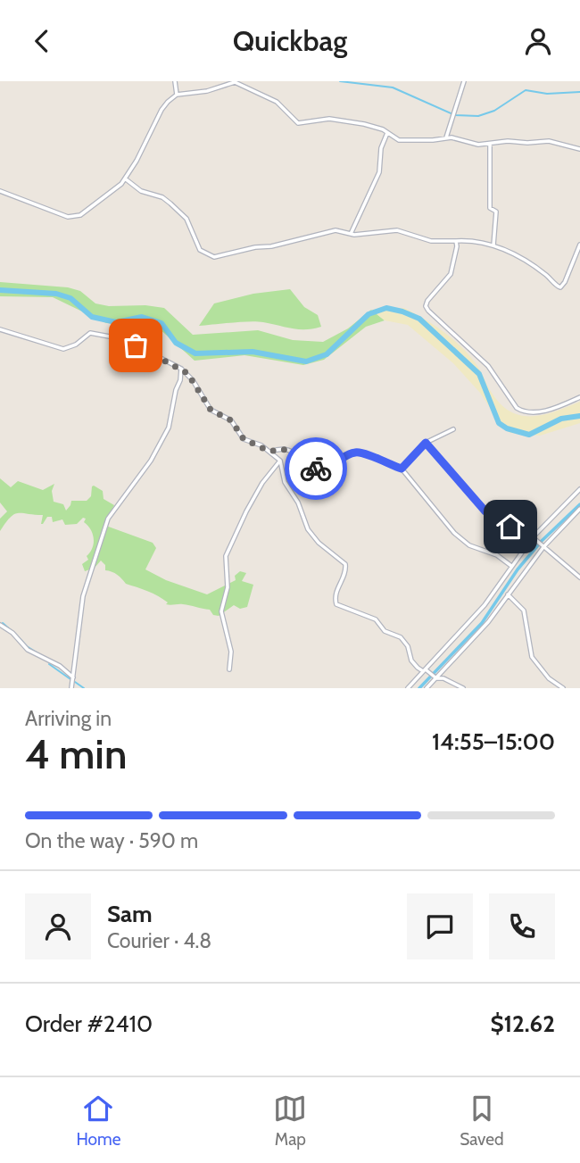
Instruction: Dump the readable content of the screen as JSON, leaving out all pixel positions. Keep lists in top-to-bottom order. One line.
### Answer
{"page":{"header":"Quickbag","heading":["4 min","Arriving in","14:55–15:00"],"panel":["Sam","Courier · 4.8","Order #2410","$12.62"],"bar":"On the way · 590 m","tabs":["Home","Map","Saved"]}}
